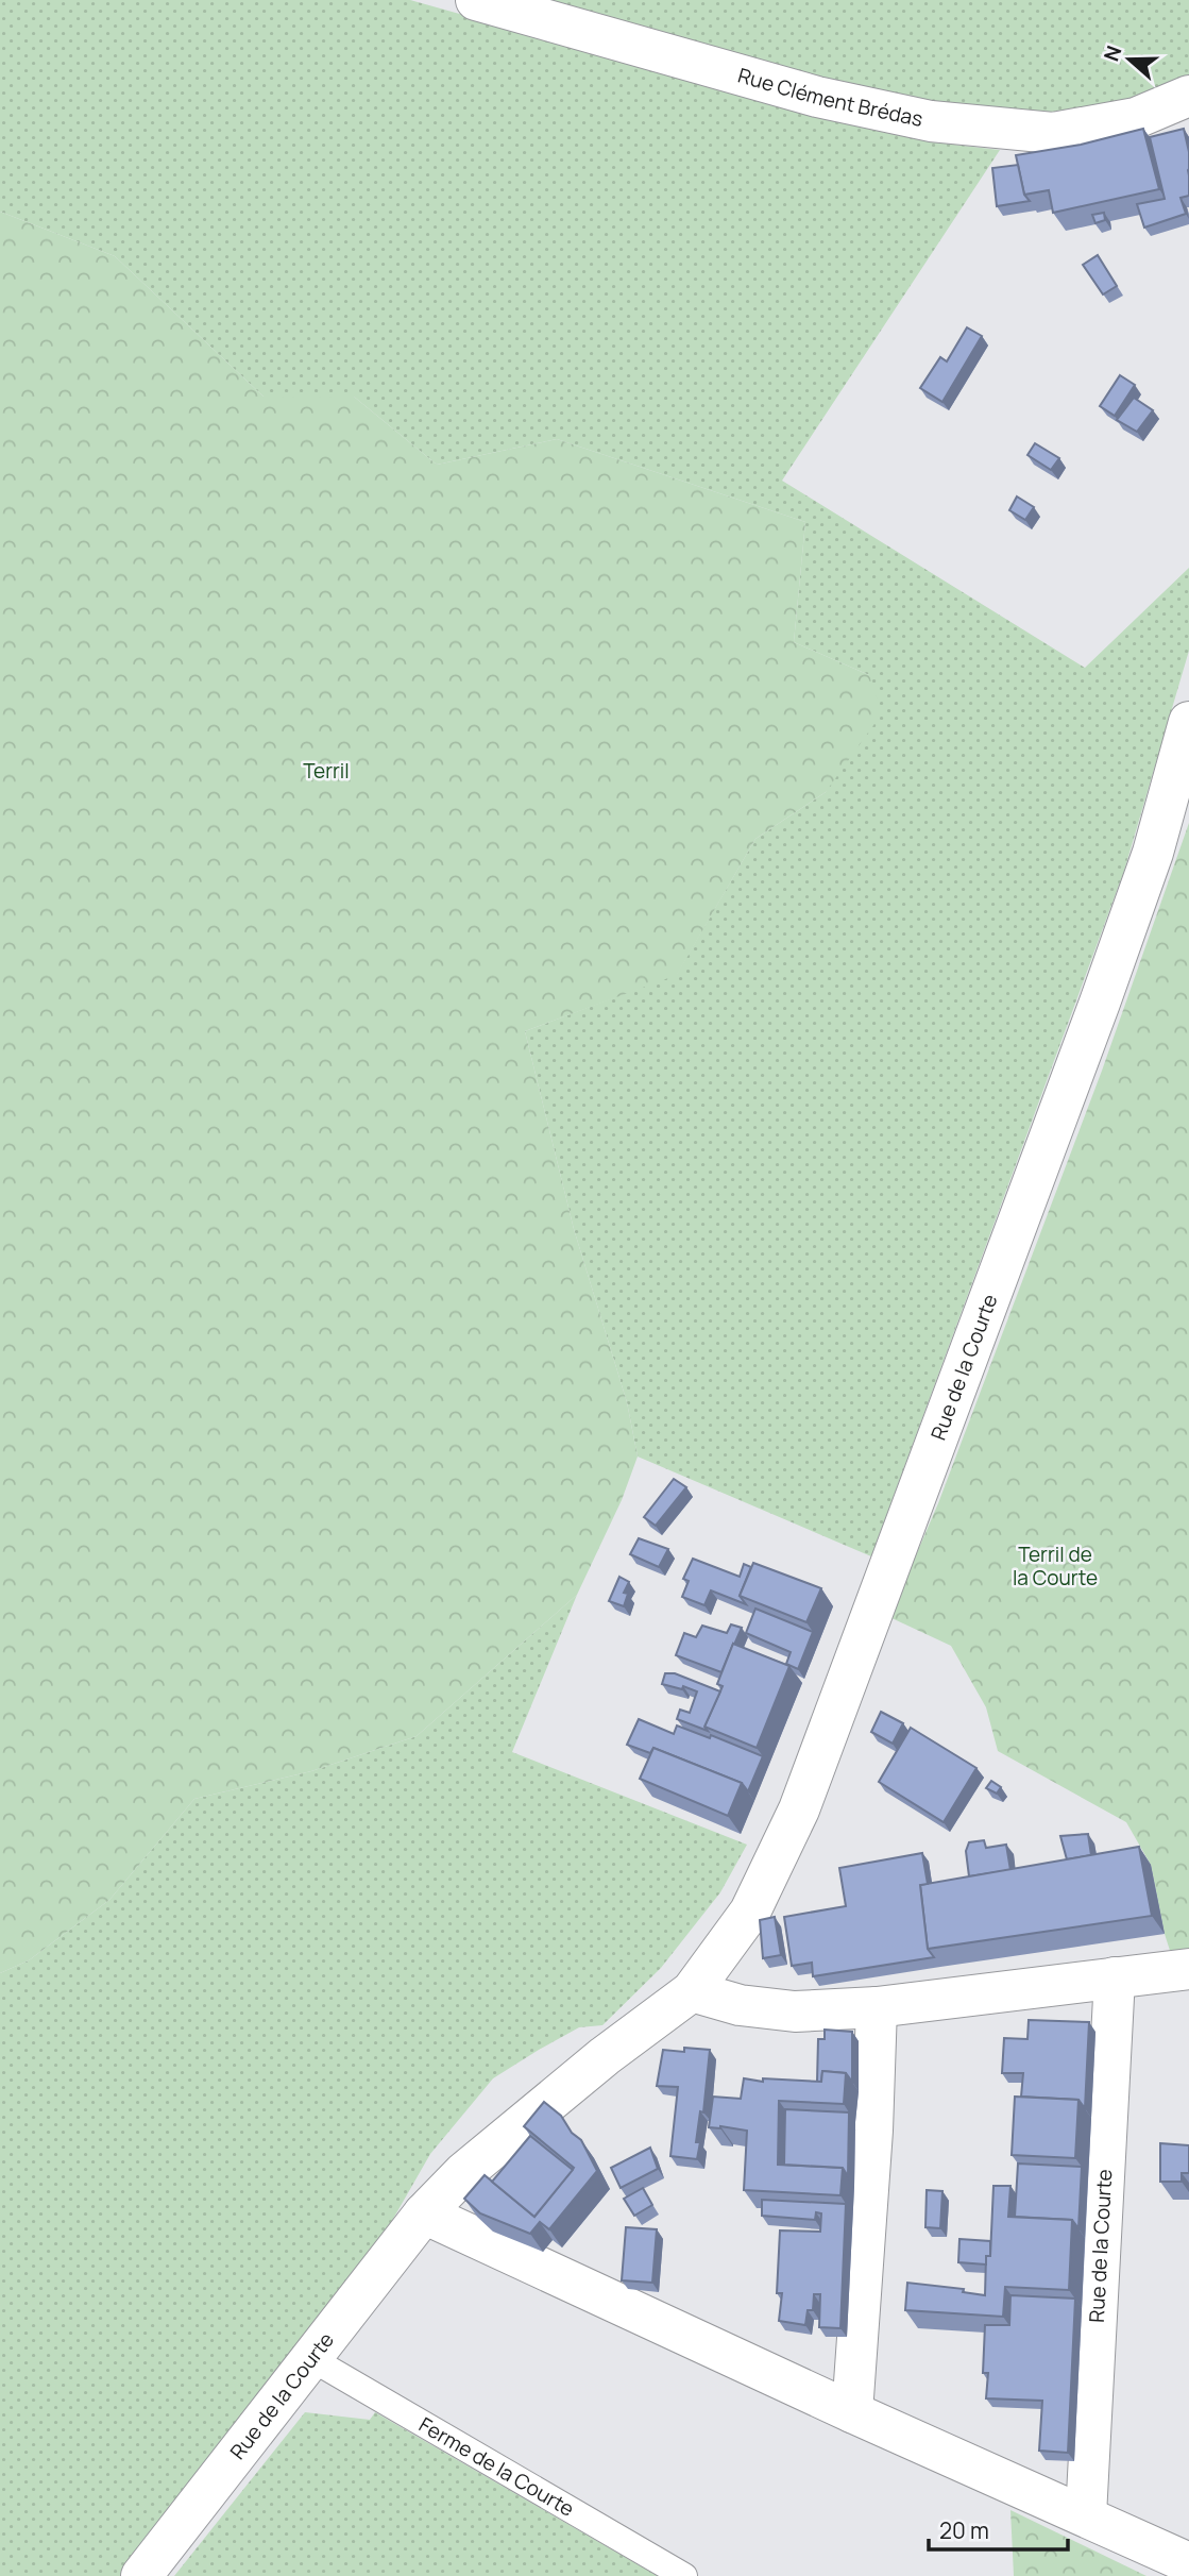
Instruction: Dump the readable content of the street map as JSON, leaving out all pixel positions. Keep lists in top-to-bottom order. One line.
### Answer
{"streets":{"street":["Rue Clément Brédas","Rue de la Courte"],"lane":["Ferme de la Courte"]},"crossings":[["Rue de la Courte","Ferme de la Courte"]],"parks":["Terril","Terril de la Courte"],"scale_bar":"20 m","north":"left"}
